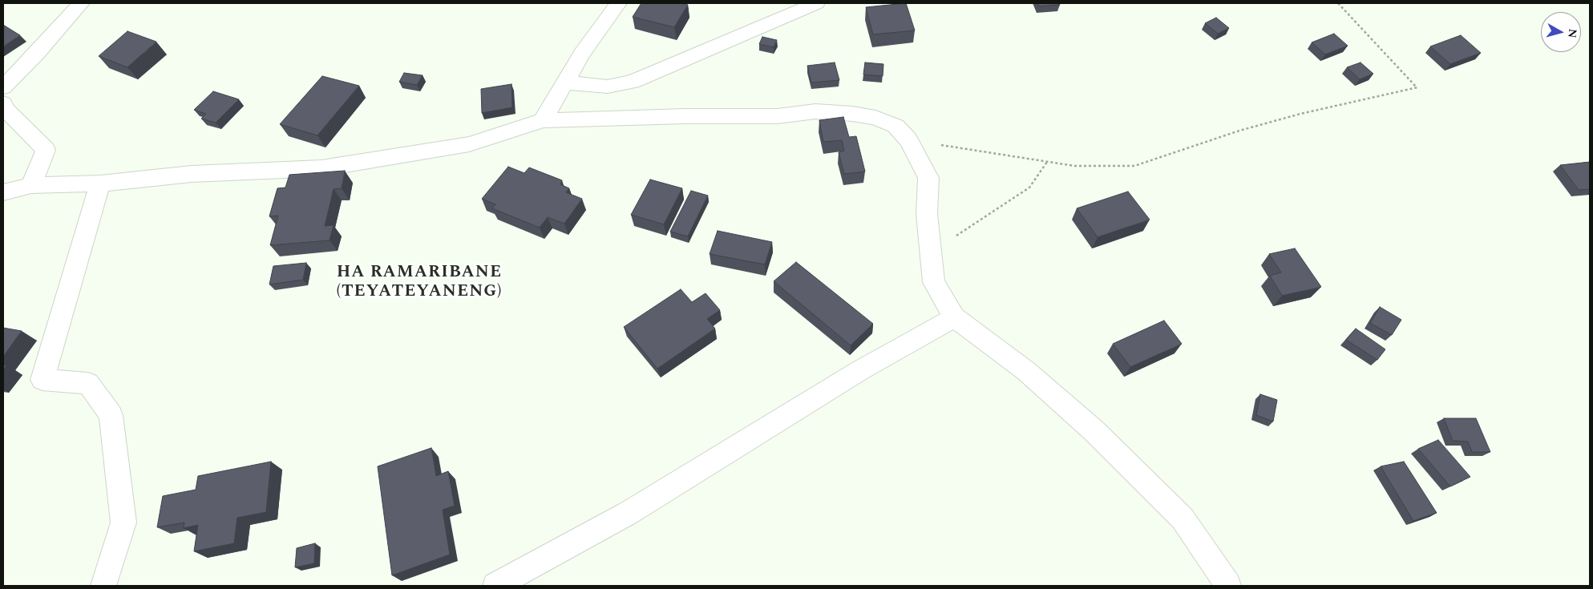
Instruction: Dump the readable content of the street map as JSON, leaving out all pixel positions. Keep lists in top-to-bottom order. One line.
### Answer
{"districts":["HA RAMARIBANE (TEYATEYANENG)"],"north":"right"}
